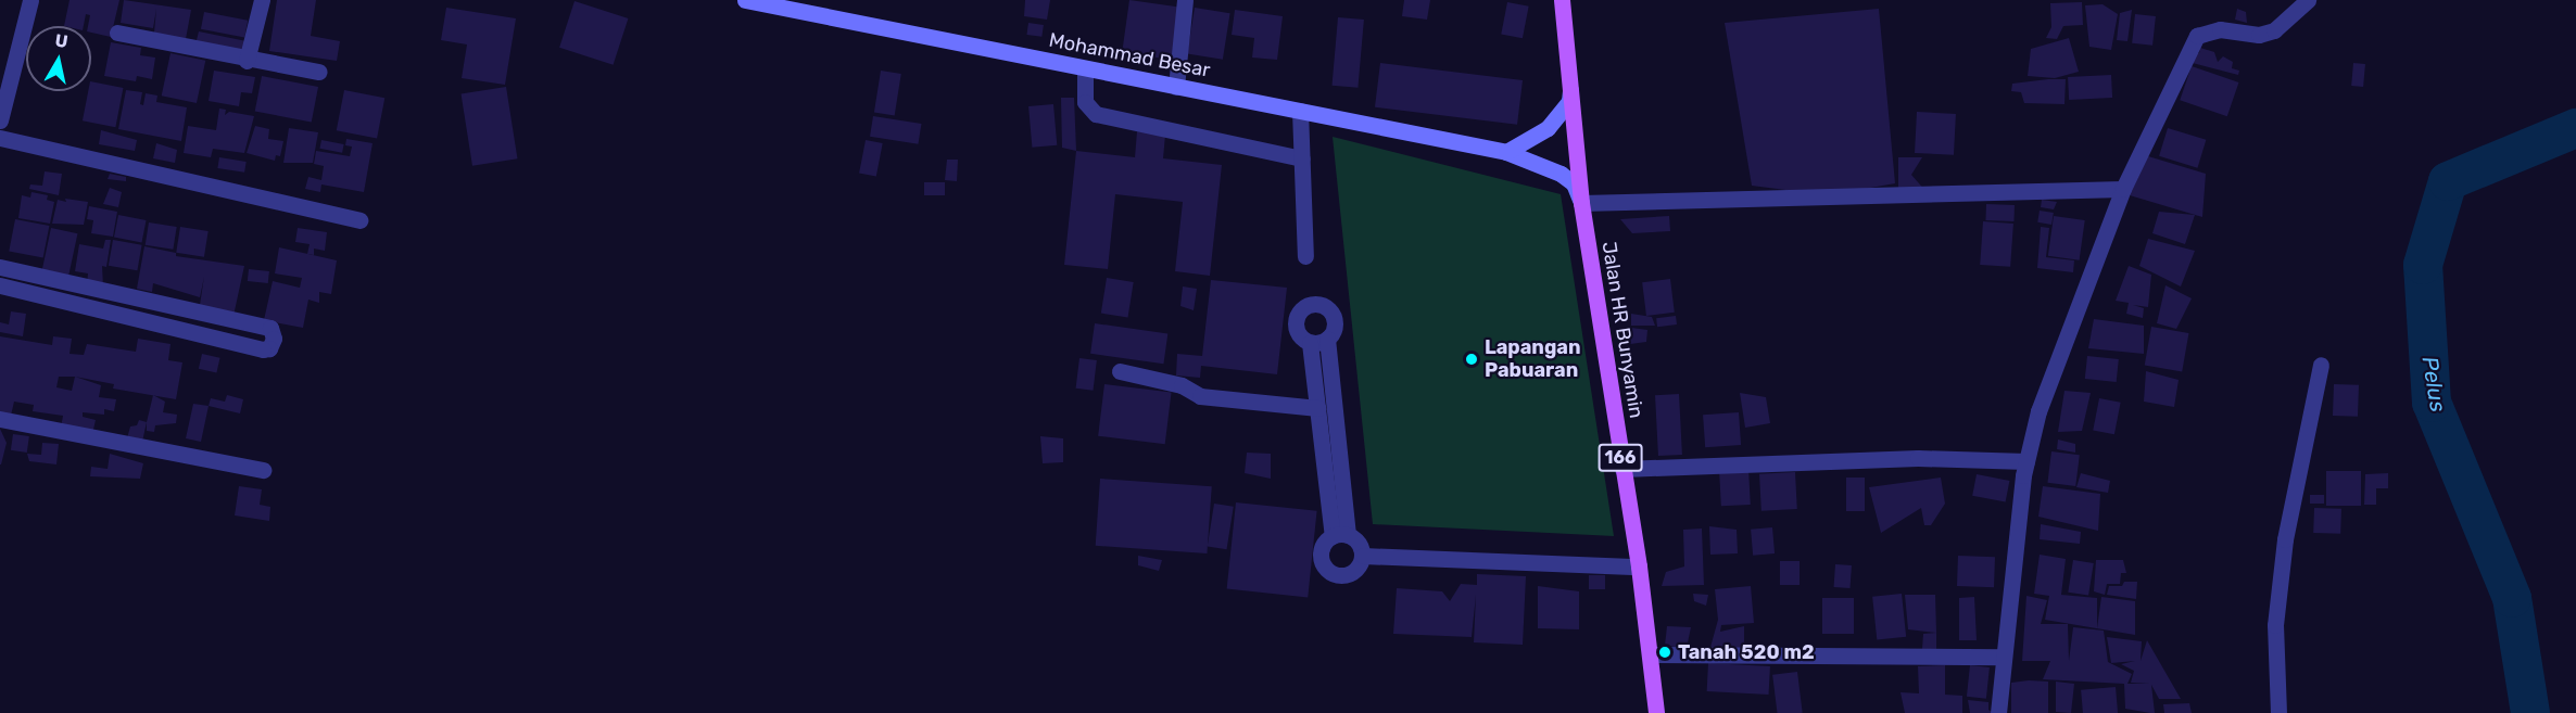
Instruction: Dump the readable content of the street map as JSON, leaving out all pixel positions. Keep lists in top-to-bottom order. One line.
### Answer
{"streets":{"main road":["Jalan HR Bunyamin","166"],"street":["Mohammad Besar"]},"crossings":[["Mohammad Besar","Jalan HR Bunyamin"],["Jalan HR Bunyamin","166"]],"water":["Pelus"],"places":["Lapangan Pabuaran","Tanah 520 m2"],"north":"top"}
